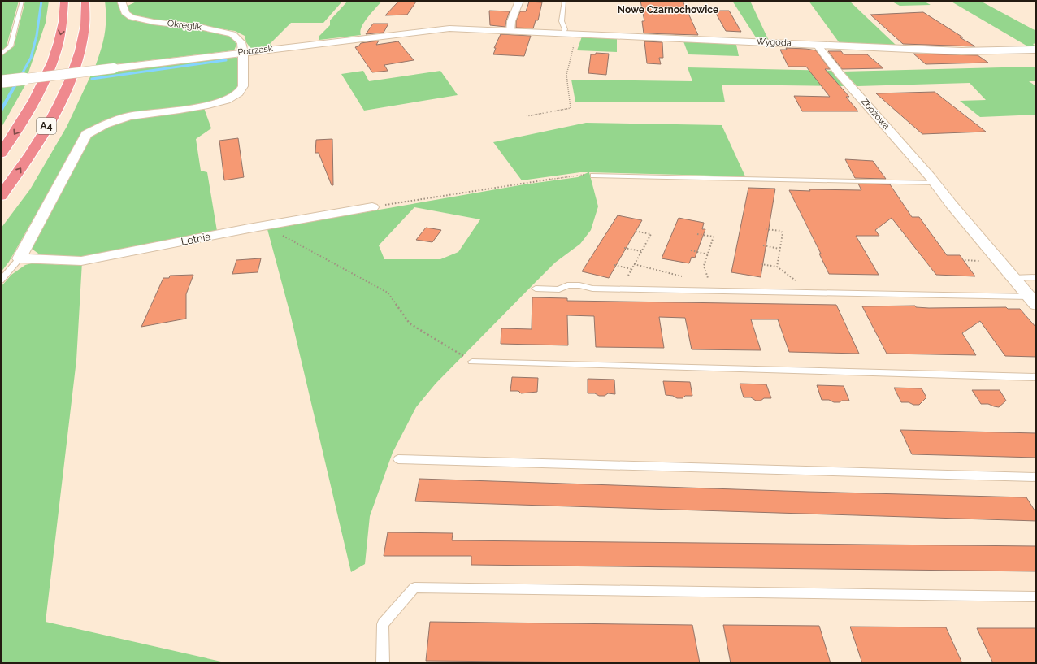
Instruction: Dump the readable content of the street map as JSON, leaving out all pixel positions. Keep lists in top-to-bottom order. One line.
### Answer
{"streets":{"highway":["A4"],"street":["Okręglik","Wygoda","Potrzask","Zbożowa","Letnia"]},"crossings":[["Okręglik","Potrzask"],["Wygoda","Potrzask"],["Wygoda","Zbożowa"]],"districts":["Nowe Czarnochowice"]}
